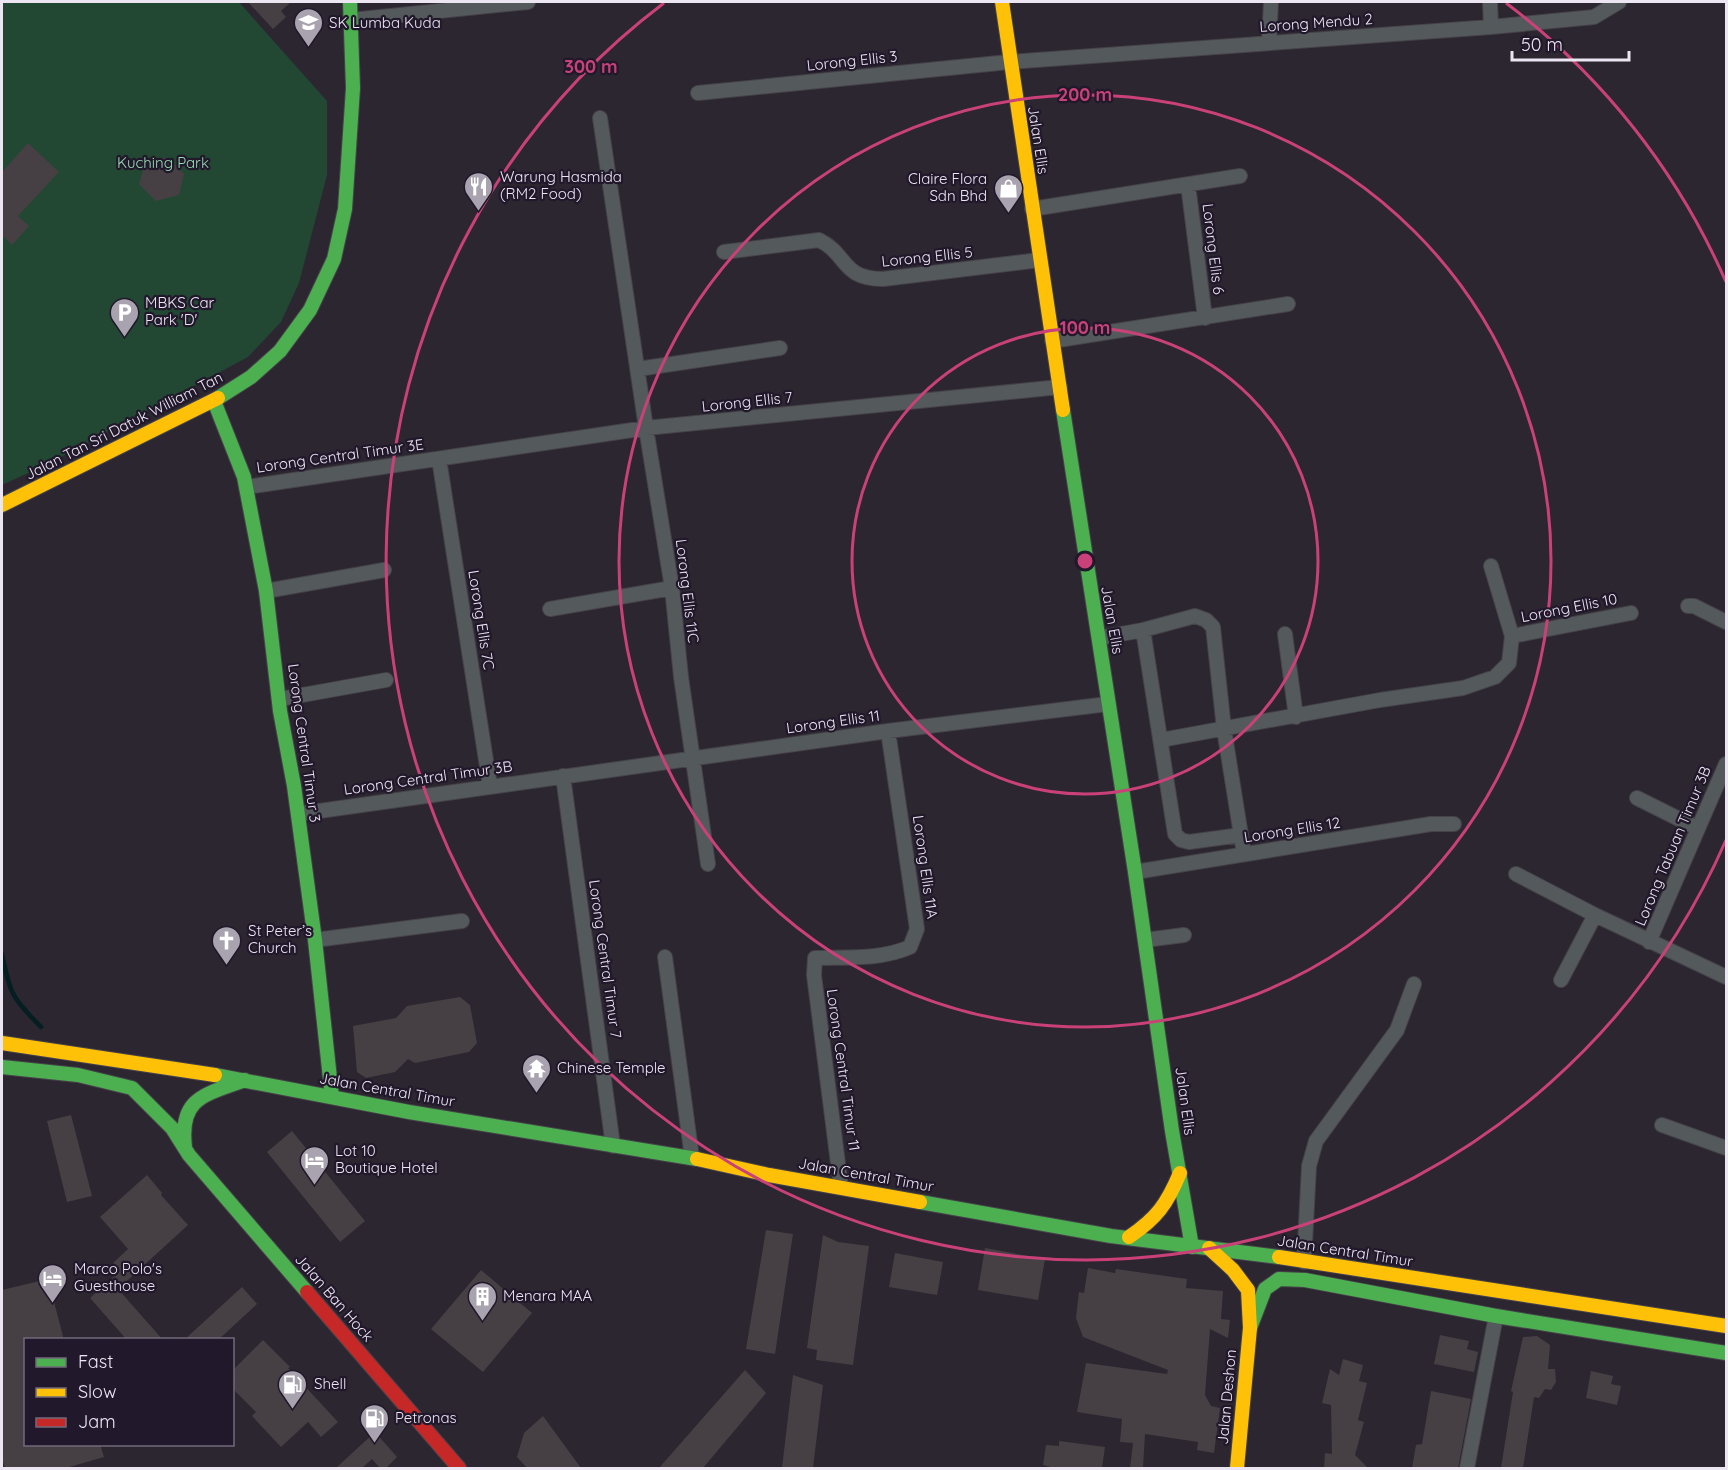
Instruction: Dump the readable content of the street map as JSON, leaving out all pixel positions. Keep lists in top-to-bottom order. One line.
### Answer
{"streets":{"main road":["Jalan Ellis","Jalan Tan Sri Datuk William Tan","Lorong Central Timur 3","Jalan Central Timur","Jalan Ban Hock","Jalan Deshon"],"street":["Lorong Mendu 2","Lorong Ellis 3","Lorong Ellis 6","Lorong Ellis 5","Lorong Ellis 7","Lorong Central Timur 3E","Lorong Ellis 11C","Lorong Ellis 10","Lorong Ellis 7C","Lorong Ellis 11","Lorong Central Timur 3B","Lorong Ellis 12","Lorong Tabuan Timur 3B","Lorong Ellis 11A","Lorong Central Timur 7","Lorong Central Timur 11"]},"crossings":[["Lorong Mendu 2","Lorong Ellis 3"],["Lorong Mendu 2","Jalan Ellis"],["Lorong Ellis 3","Jalan Ellis"],["Jalan Ellis","Lorong Ellis 5"],["Jalan Ellis","Lorong Ellis 7"],["Jalan Ellis","Lorong Ellis 11"],["Jalan Ellis","Lorong Ellis 12"],["Jalan Ellis","Jalan Central Timur"],["Lorong Ellis 7","Lorong Central Timur 3E"],["Lorong Ellis 7","Lorong Ellis 11C"],["Lorong Ellis 7","Lorong Ellis 7C"],["Jalan Tan Sri Datuk William Tan","Lorong Central Timur 3"],["Lorong Central Timur 3E","Lorong Ellis 7C"],["Lorong Central Timur 3E","Lorong Central Timur 3"],["Lorong Ellis 11C","Lorong Ellis 11"],["Lorong Ellis 7C","Lorong Central Timur 3B"],["Lorong Ellis 11","Lorong Central Timur 3B"],["Lorong Ellis 11","Lorong Ellis 11A"],["Lorong Ellis 11","Lorong Central Timur 7"],["Lorong Central Timur 3","Lorong Central Timur 3B"],["Lorong Central Timur 3","Jalan Central Timur"],["Lorong Central Timur 3B","Lorong Central Timur 7"],["Lorong Ellis 11A","Lorong Central Timur 11"],["Lorong Central Timur 7","Jalan Central Timur"],["Lorong Central Timur 11","Jalan Central Timur"]],"parks":["Kuching Park"],"places":{"school or university":["SK Lumba Kuda"],"restaurant":["Warung Hasmida (RM2 Food)"],"shop":["Claire Flora Sdn Bhd"],"parking":["MBKS Car Park 'D'"],"church":["St Peter’s Church"],"temple":["Chinese Temple"],"hotel":["Lot 10 Boutique Hotel","Marco Polo's Guesthouse"],"building":["Menara MAA"],"fuel station":["Shell","Petronas"]},"legend":["Fast","Slow","Jam"],"scale_bar":"50 m","rings":["300 m","200 m","100 m"]}
